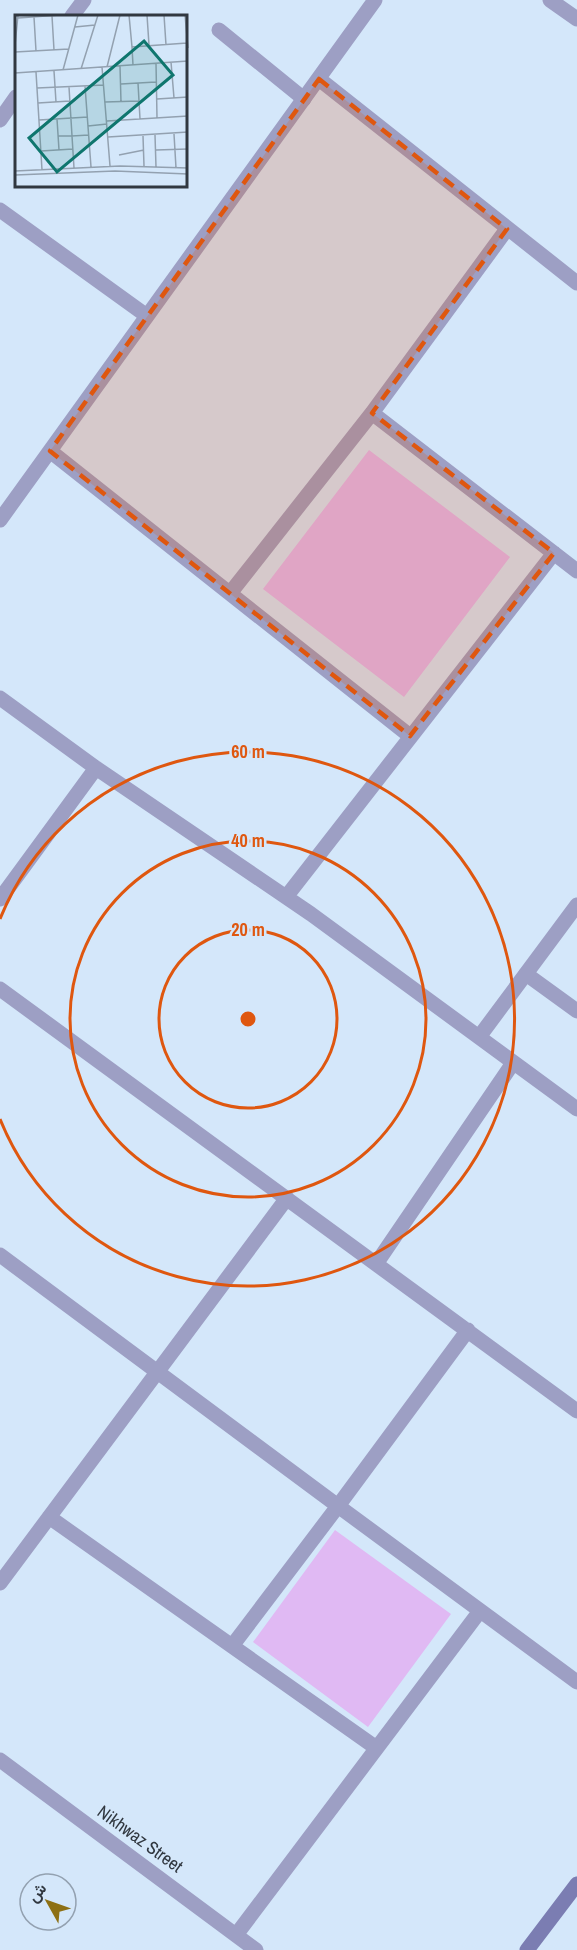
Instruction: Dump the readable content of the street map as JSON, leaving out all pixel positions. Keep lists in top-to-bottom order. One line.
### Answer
{"streets":{"street":["Nikhwaz Street"]},"north":"top left","rings":["60 m","40 m","20 m"]}
